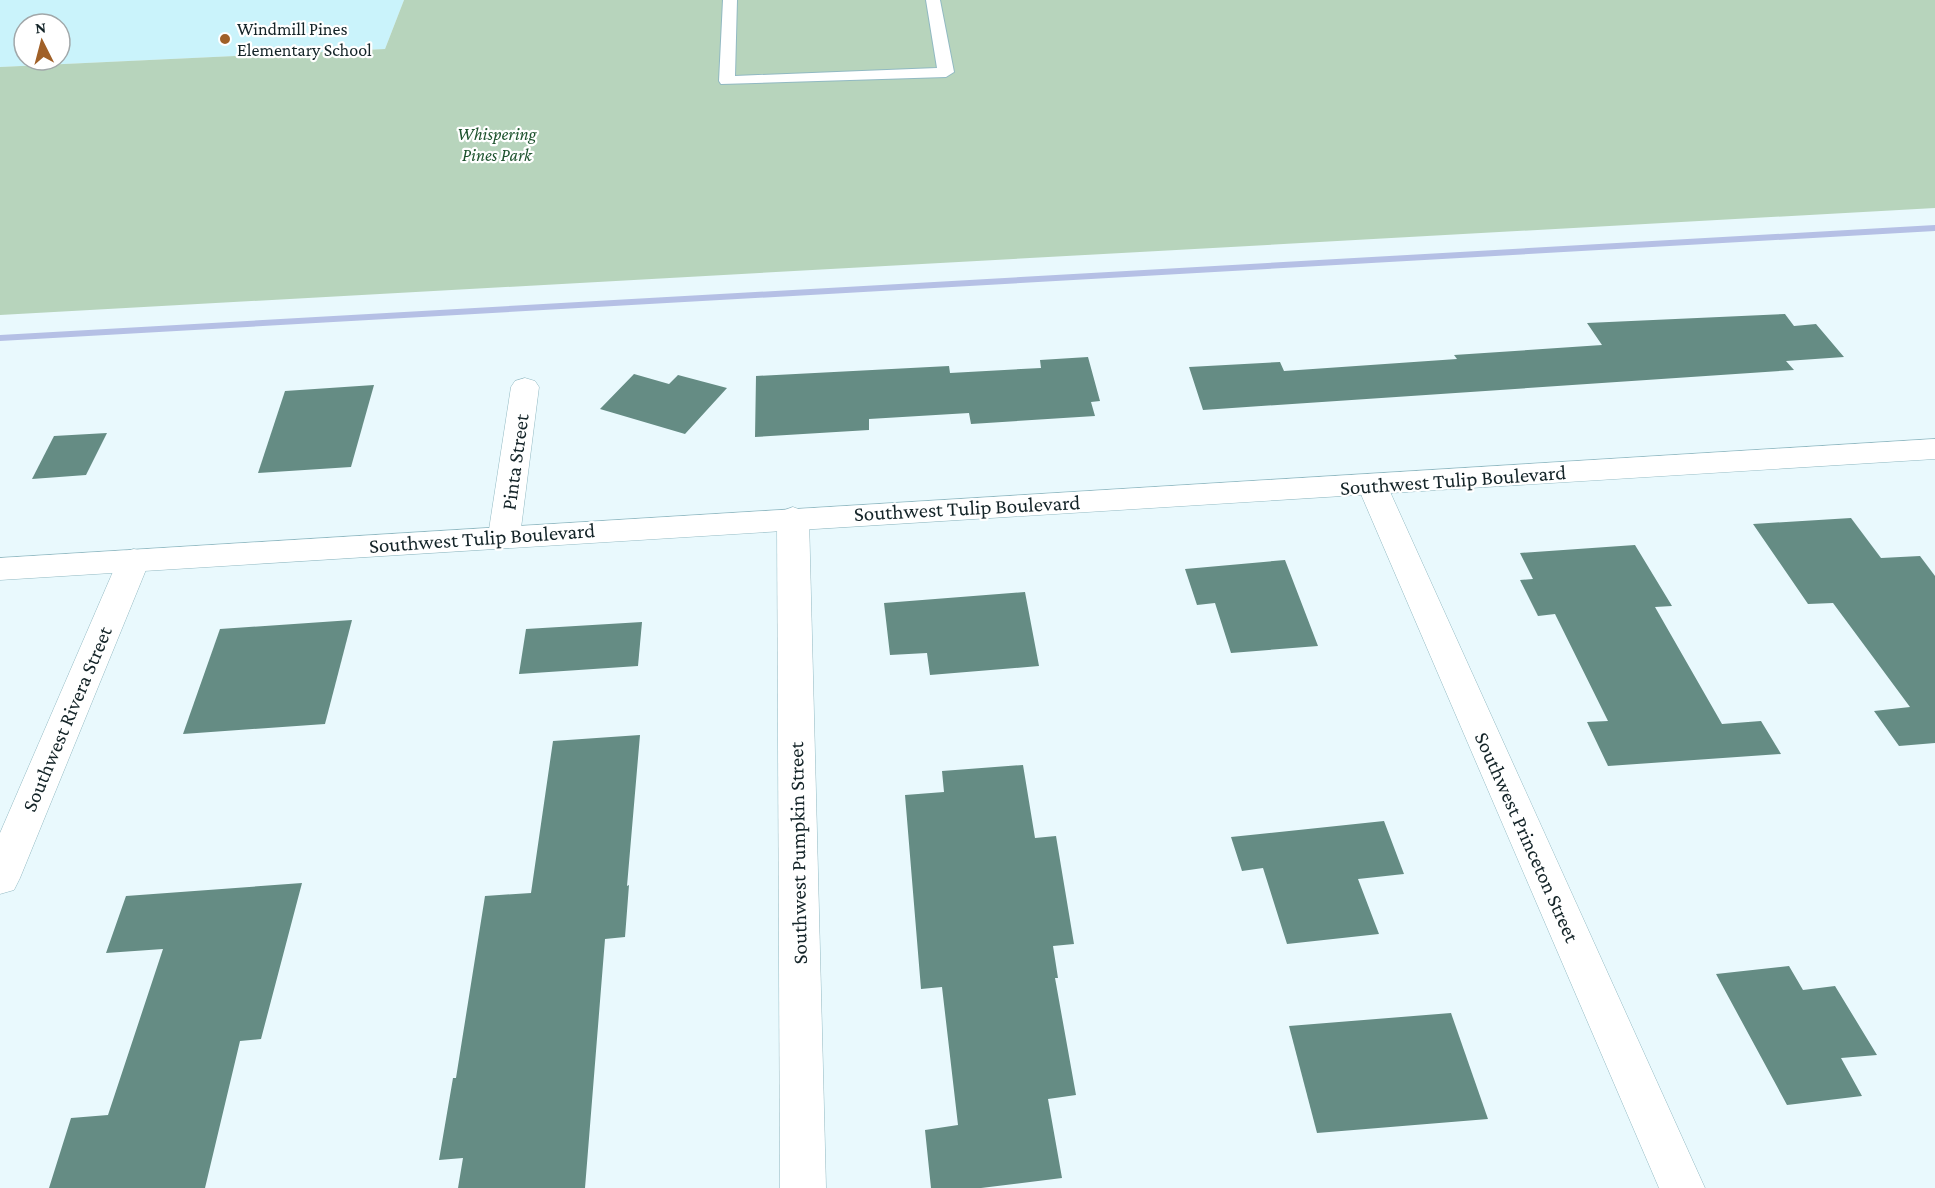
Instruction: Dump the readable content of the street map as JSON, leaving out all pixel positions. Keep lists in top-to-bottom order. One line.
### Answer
{"streets":{"street":["Pinta Street","Southwest Tulip Boulevard","Southwest Rivera Street","Southwest Princeton Street","Southwest Pumpkin Street"]},"crossings":[["Pinta Street","Southwest Tulip Boulevard"],["Southwest Tulip Boulevard","Southwest Rivera Street"],["Southwest Tulip Boulevard","Southwest Princeton Street"],["Southwest Tulip Boulevard","Southwest Pumpkin Street"]],"parks":["Whispering Pines Park"],"places":["Windmill Pines Elementary School"],"north":"top"}
